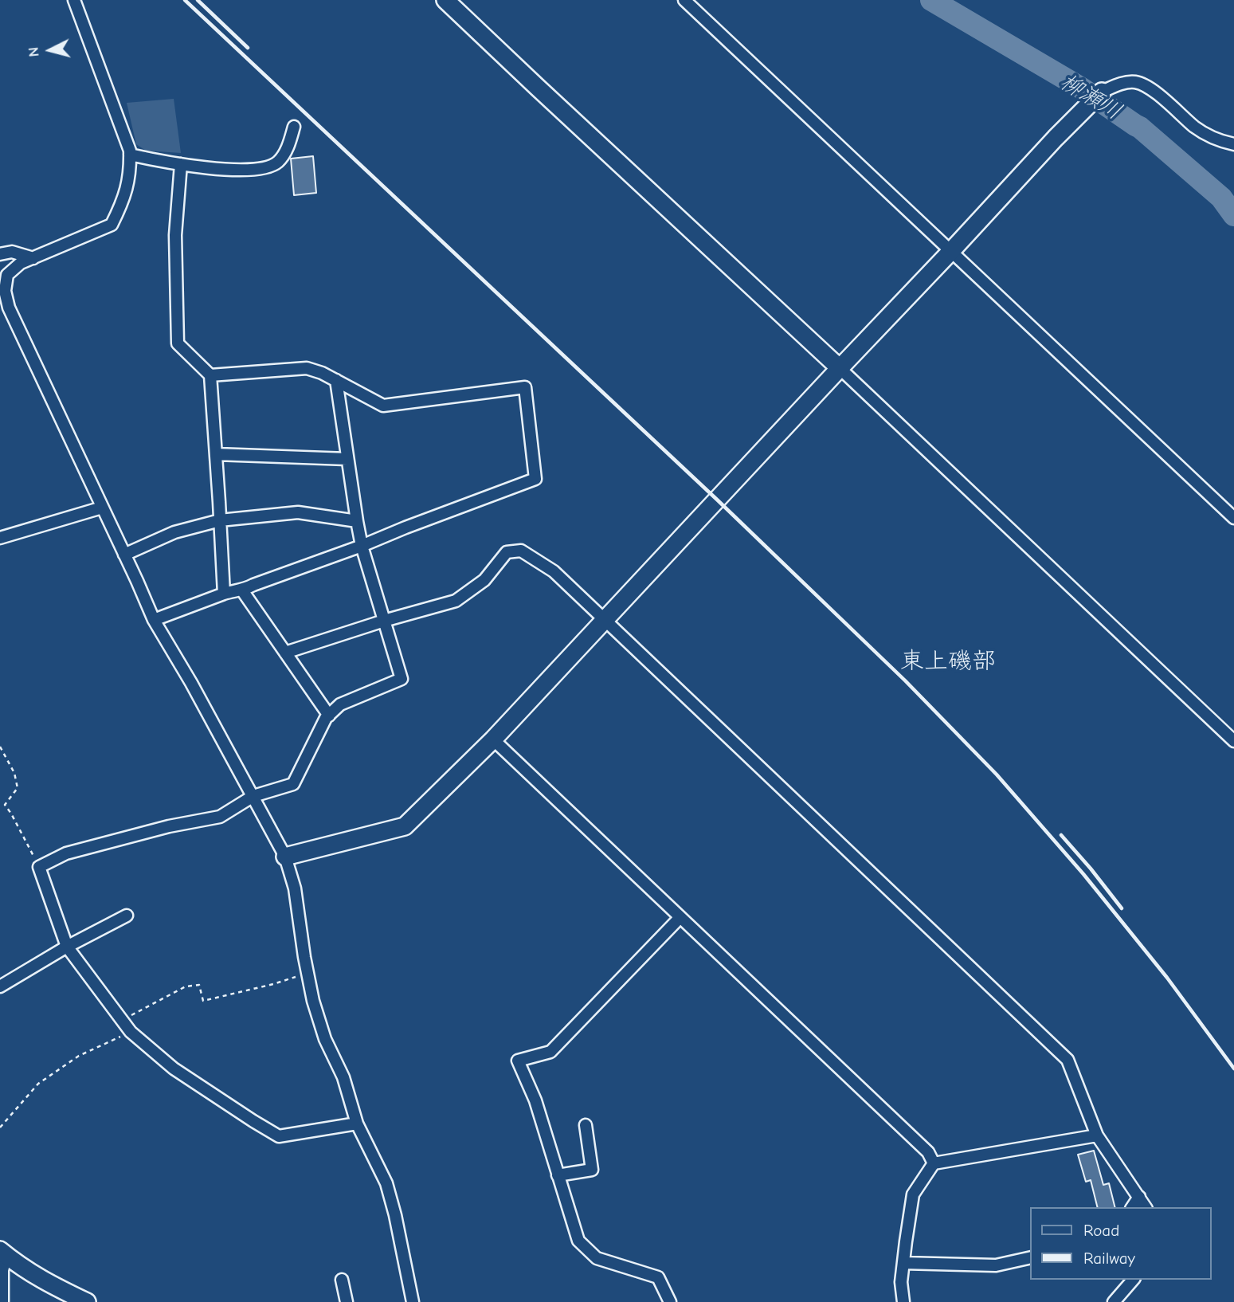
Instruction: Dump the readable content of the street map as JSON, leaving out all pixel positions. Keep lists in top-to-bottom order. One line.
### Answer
{"districts":["東上磯部"],"water":["柳瀬川"],"legend":["Road","Railway"],"north":"left"}
